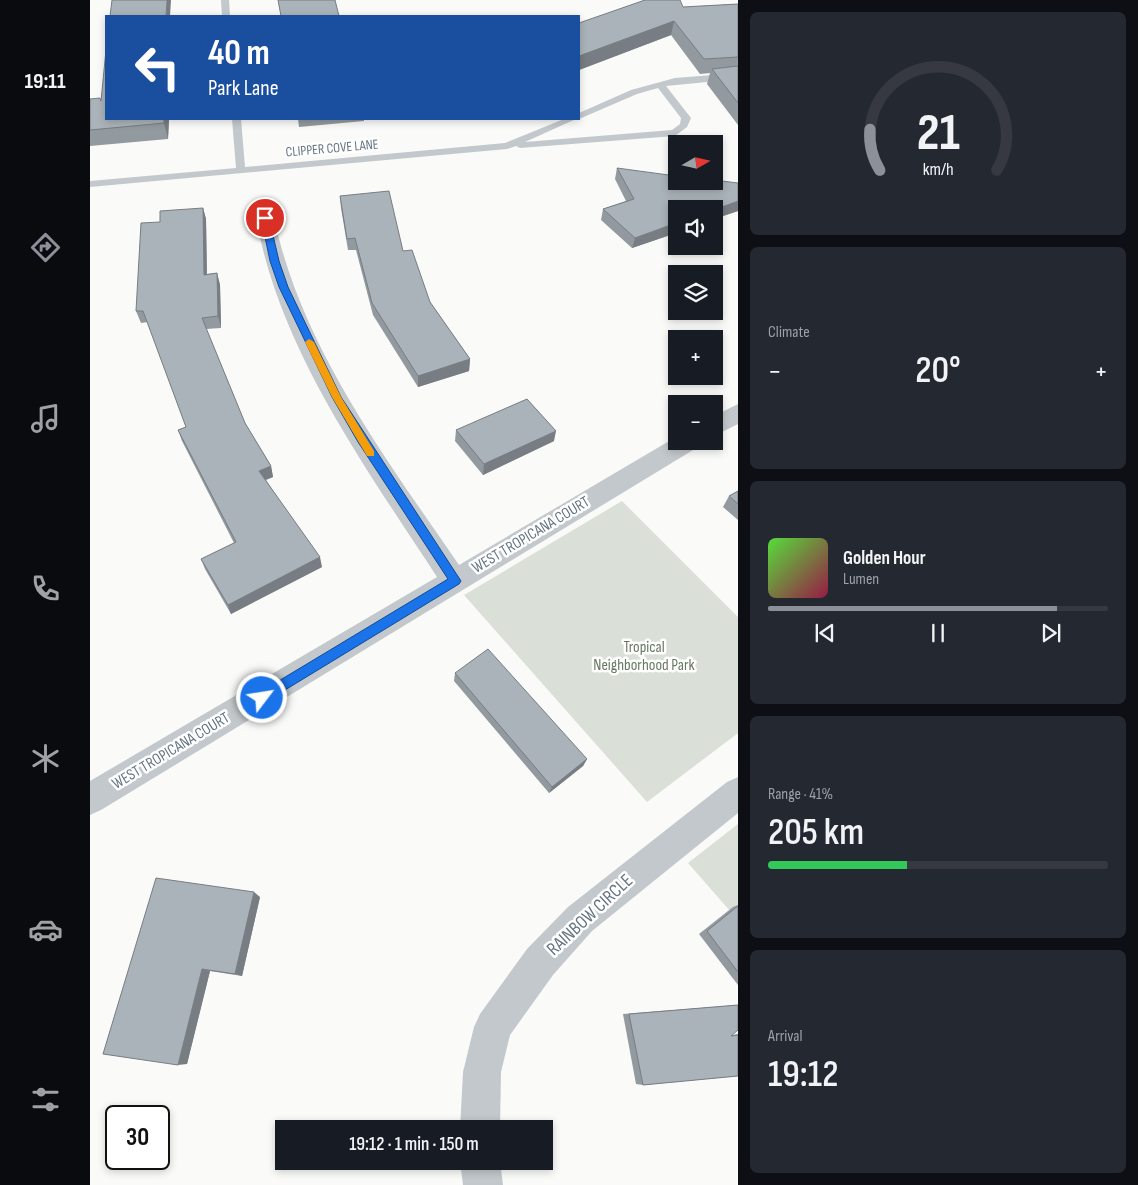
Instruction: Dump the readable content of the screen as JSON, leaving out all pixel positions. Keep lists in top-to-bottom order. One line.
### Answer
{"streets":{"street":["WEST TROPICANA COURT","RAINBOW CIRCLE"],"lane":["CLIPPER COVE LANE"]},"parks":["Tropical Neighborhood Park"],"north":"right","page":{"tabs":"19:11","turn":["40 m","Park Lane"],"map_buttons":["+","−"],"tile":["Climate",["Range · 41%","205 km"],["Arrival","19:12"]],"heat":["−","20°","+"],"song":["Golden Hour","Lumen"],"limit":"30","trip":"19:12 · 1 min · 150 m","gauge":["21","km/h"]}}
